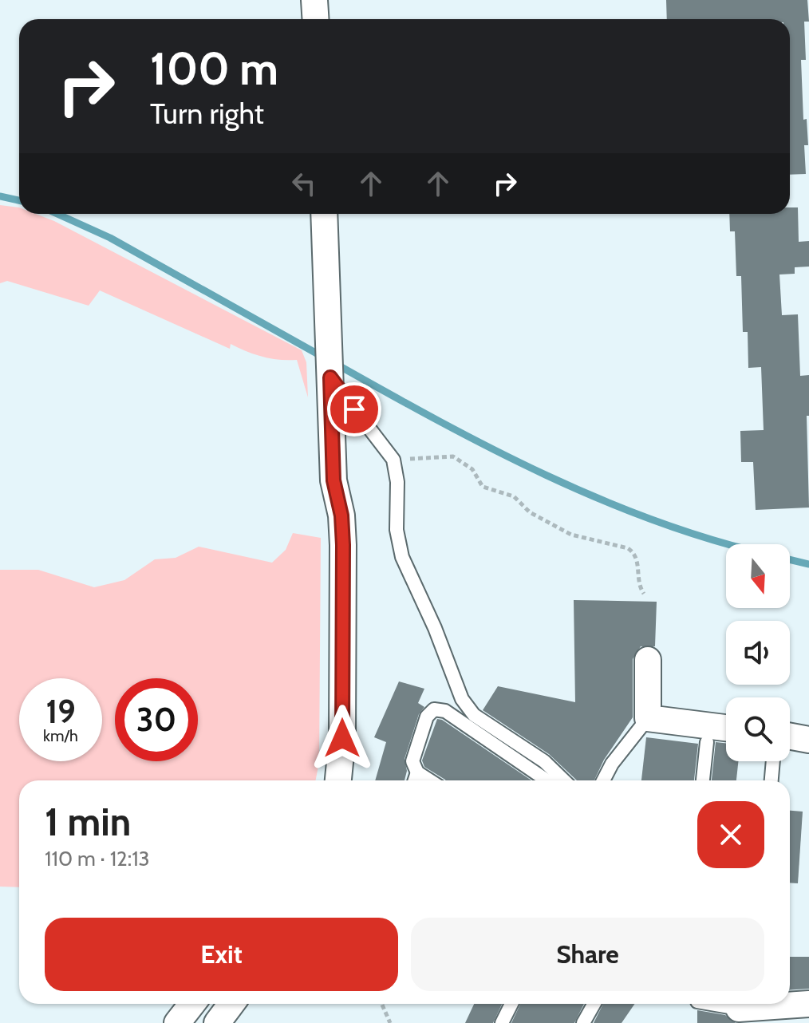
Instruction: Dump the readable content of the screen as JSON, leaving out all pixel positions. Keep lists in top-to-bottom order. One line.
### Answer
{"north":"bottom","page":{"turn":["100 m","Turn right"],"speed":"19 km/h","limit":"30","heading":["1 min","110 m · 12:13"],"buttons":["Exit","Share"]}}
